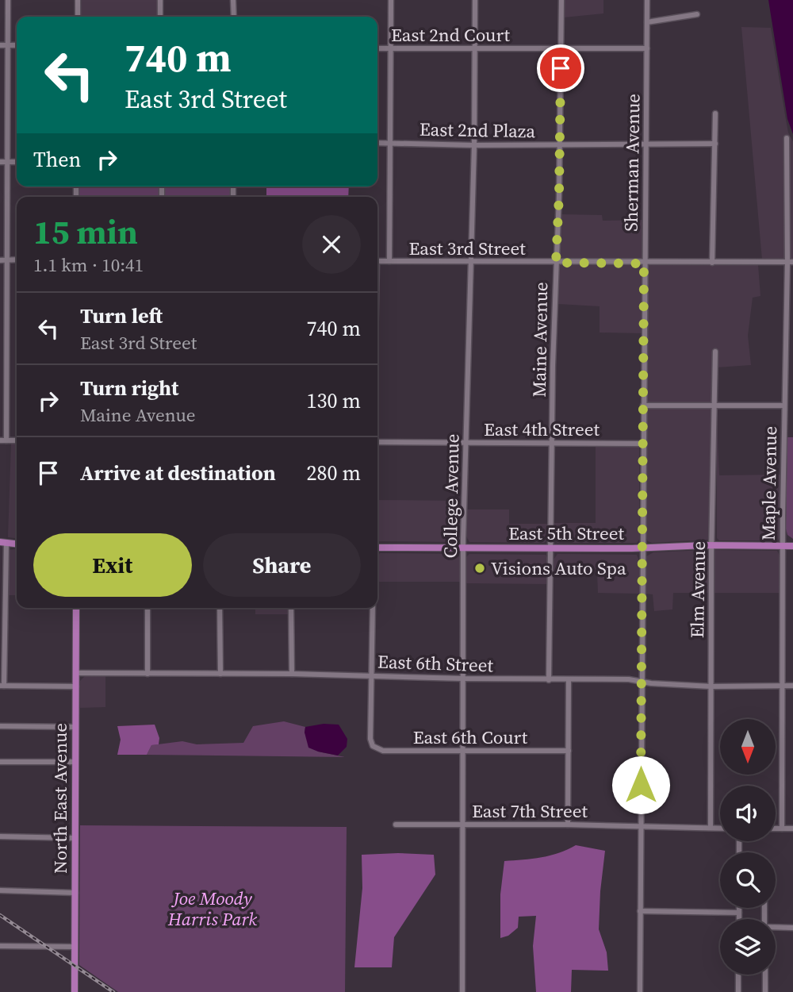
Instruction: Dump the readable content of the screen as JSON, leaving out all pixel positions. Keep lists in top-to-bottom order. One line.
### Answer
{"streets":{"main road":["East 5th Street","North East Avenue"],"street":["East 2nd Court","East 2nd Plaza","Sherman Avenue","East 3rd Street","Maine Avenue","East 4th Street","Maple Avenue","College Avenue","Elm Avenue","East 6th Street","East 6th Court","East 7th Street"]},"crossings":[["East 2nd Court","Sherman Avenue"],["East 2nd Court","Maine Avenue"],["East 2nd Court","College Avenue"],["East 2nd Plaza","Sherman Avenue"],["East 2nd Plaza","Maine Avenue"],["East 2nd Plaza","College Avenue"],["Sherman Avenue","East 3rd Street"],["Sherman Avenue","East 4th Street"],["Sherman Avenue","East 5th Street"],["Sherman Avenue","East 6th Street"],["Sherman Avenue","East 7th Street"],["East 3rd Street","Maine Avenue"],["East 3rd Street","Maple Avenue"],["East 3rd Street","College Avenue"],["Maine Avenue","East 4th Street"],["Maine Avenue","East 5th Street"],["Maine Avenue","East 6th Street"],["East 4th Street","College Avenue"],["Maple Avenue","East 5th Street"],["Maple Avenue","East 6th Street"],["College Avenue","East 5th Street"],["College Avenue","East 6th Street"],["College Avenue","East 6th Court"],["College Avenue","East 7th Street"],["East 5th Street","Elm Avenue"],["Elm Avenue","East 6th Street"],["Elm Avenue","East 7th Street"],["East 6th Street","East 6th Court"],["East 6th Street","North East Avenue"]],"parks":["Joe Moody Harris Park"],"places":["Visions Auto Spa"],"north":"bottom","page":{"turn":["740 m","East 3rd Street"],"then":"Then","heading":["15 min","1.1 km · 10:41"],"list":[{"name":"Turn left","note":"East 3rd Street","value":"740 m"},{"name":"Turn right","note":"Maine Avenue","value":"130 m"},{"name":"Arrive at destination","value":"280 m"}],"buttons":["Exit","Share"]}}
